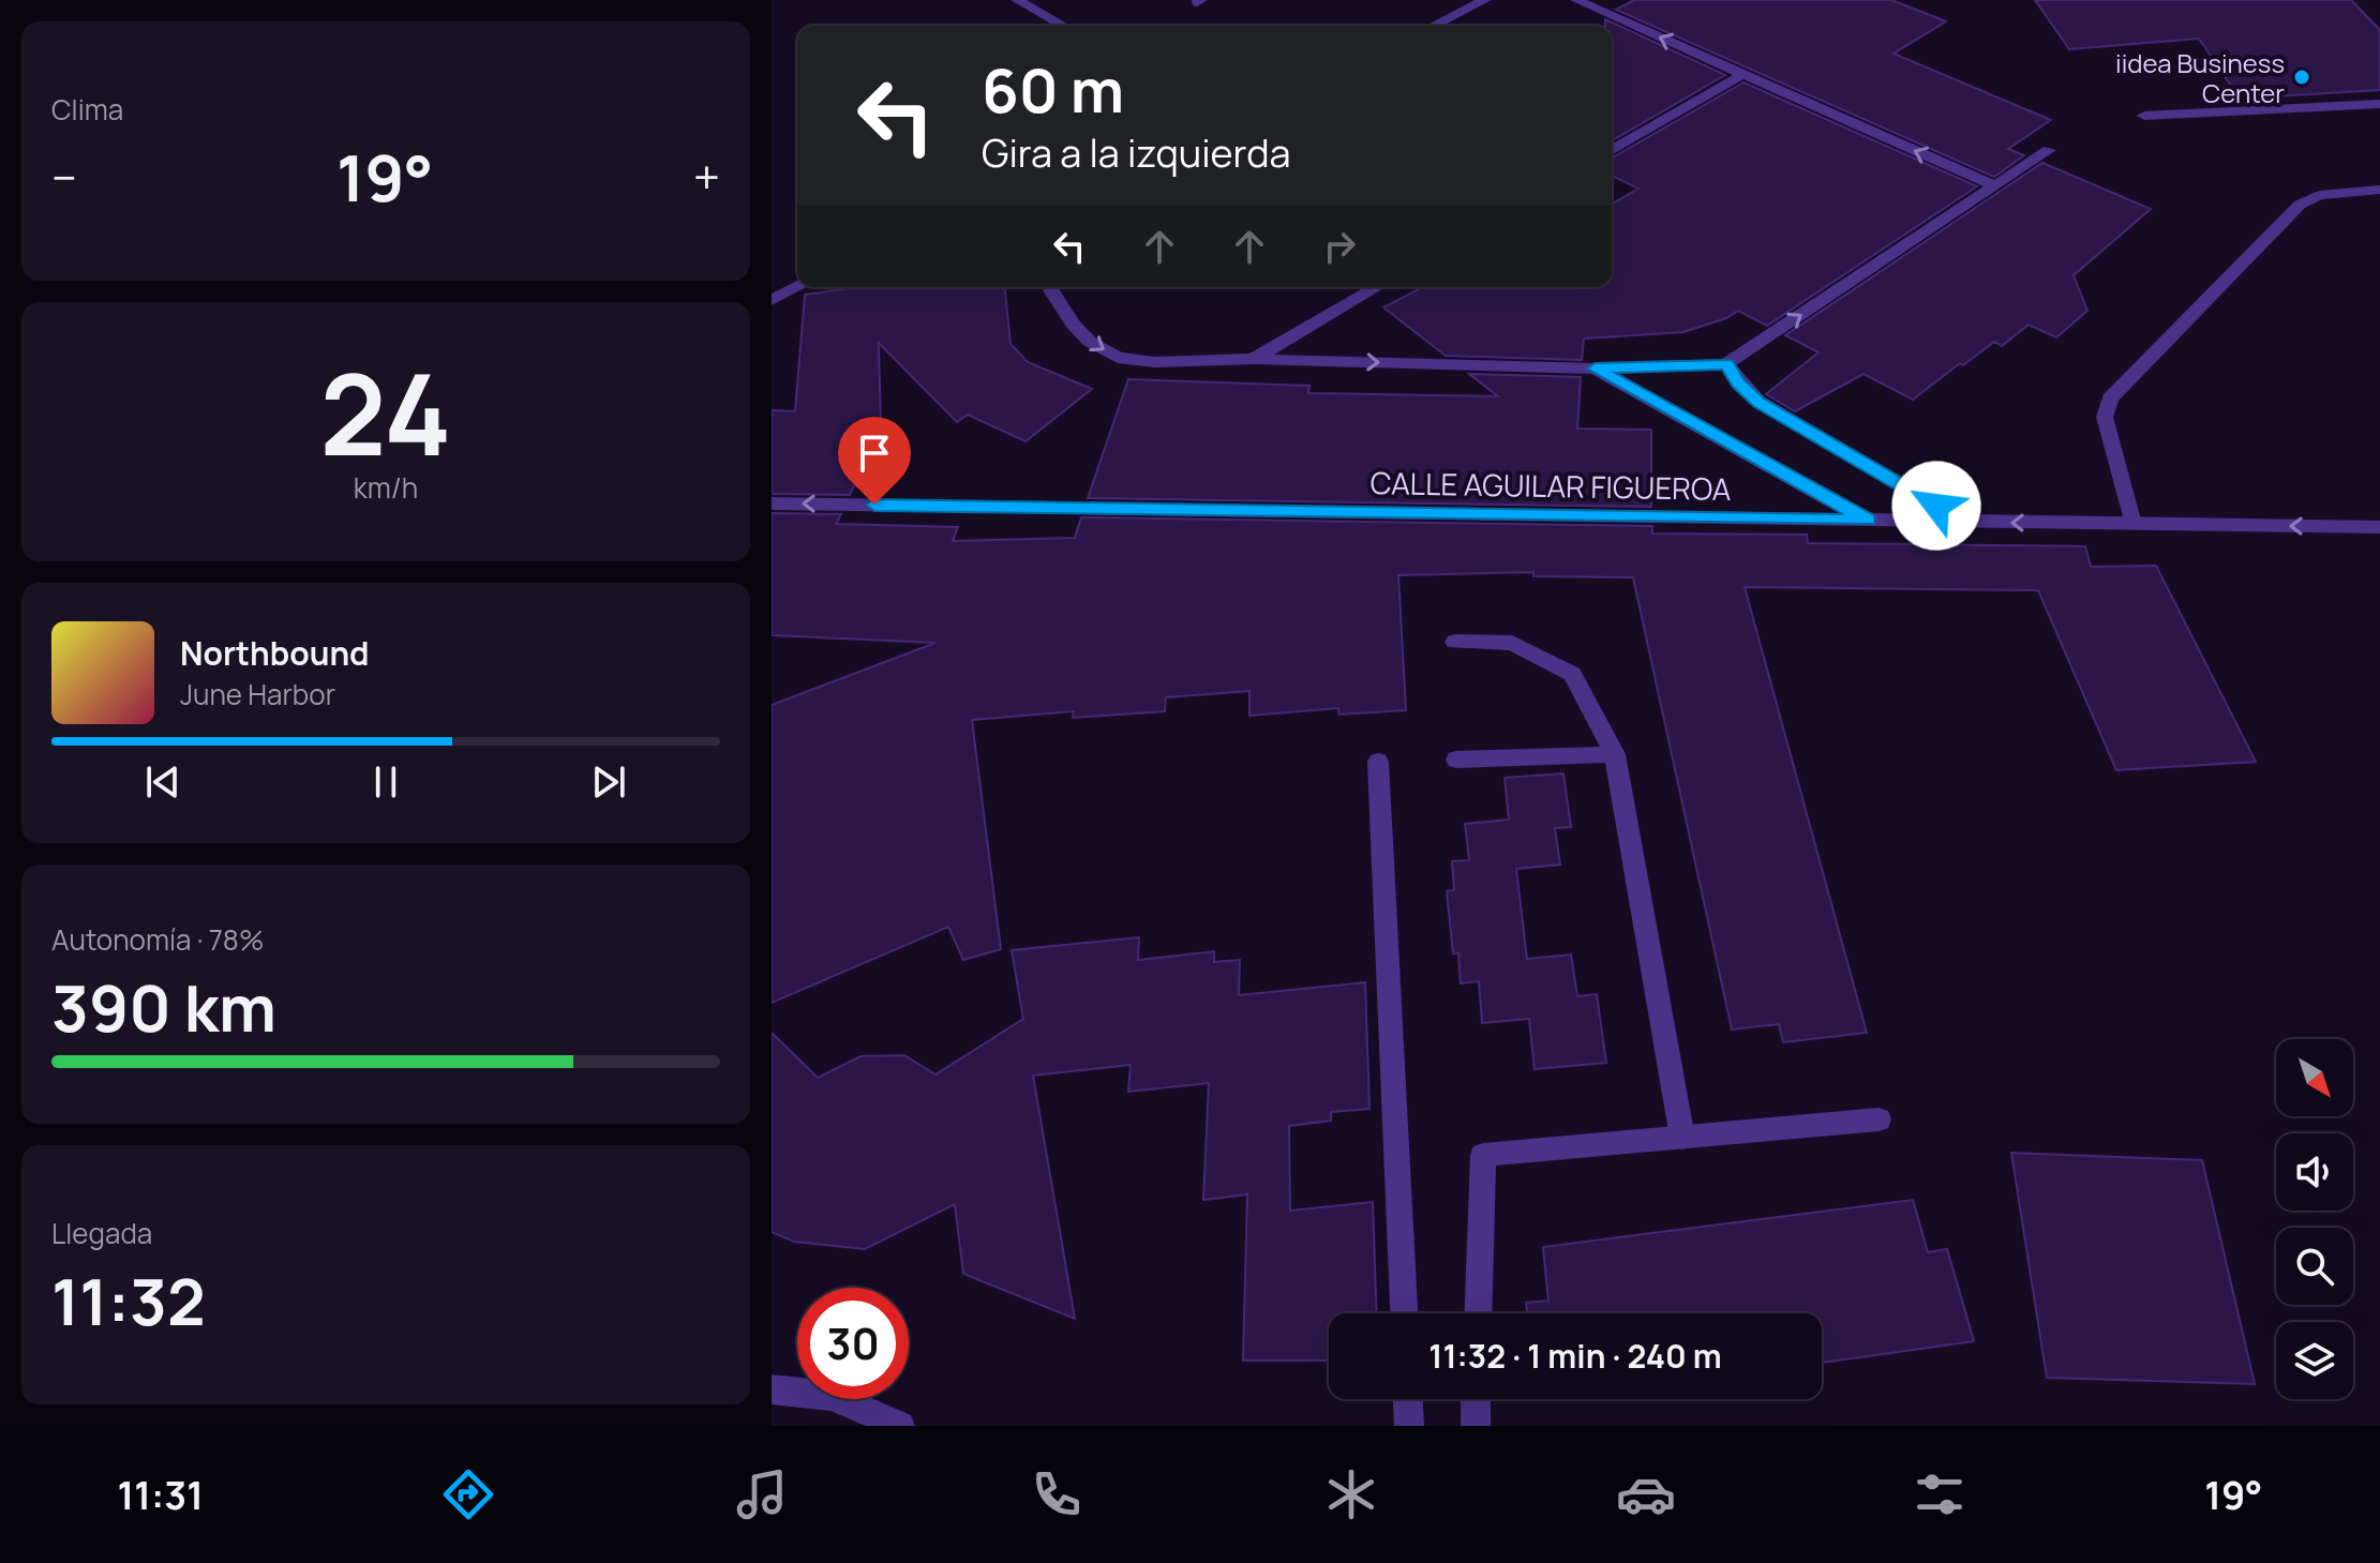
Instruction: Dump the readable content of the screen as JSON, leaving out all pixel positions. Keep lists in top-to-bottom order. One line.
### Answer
{"streets":{"street":["CALLE AGUILAR FIGUEROA"]},"places":["iidea Business Center"],"north":"bottom right","page":{"tile":["Clima",["24","km/h"],["Autonomía · 78%","390 km"],["Llegada","11:32"]],"turn":["60 m","Gira a la izquierda"],"heat":["−","19°","+"],"song":["Northbound","June Harbor"],"limit":"30","trip":"11:32 · 1 min · 240 m","tabs":["11:31","19°"]}}
